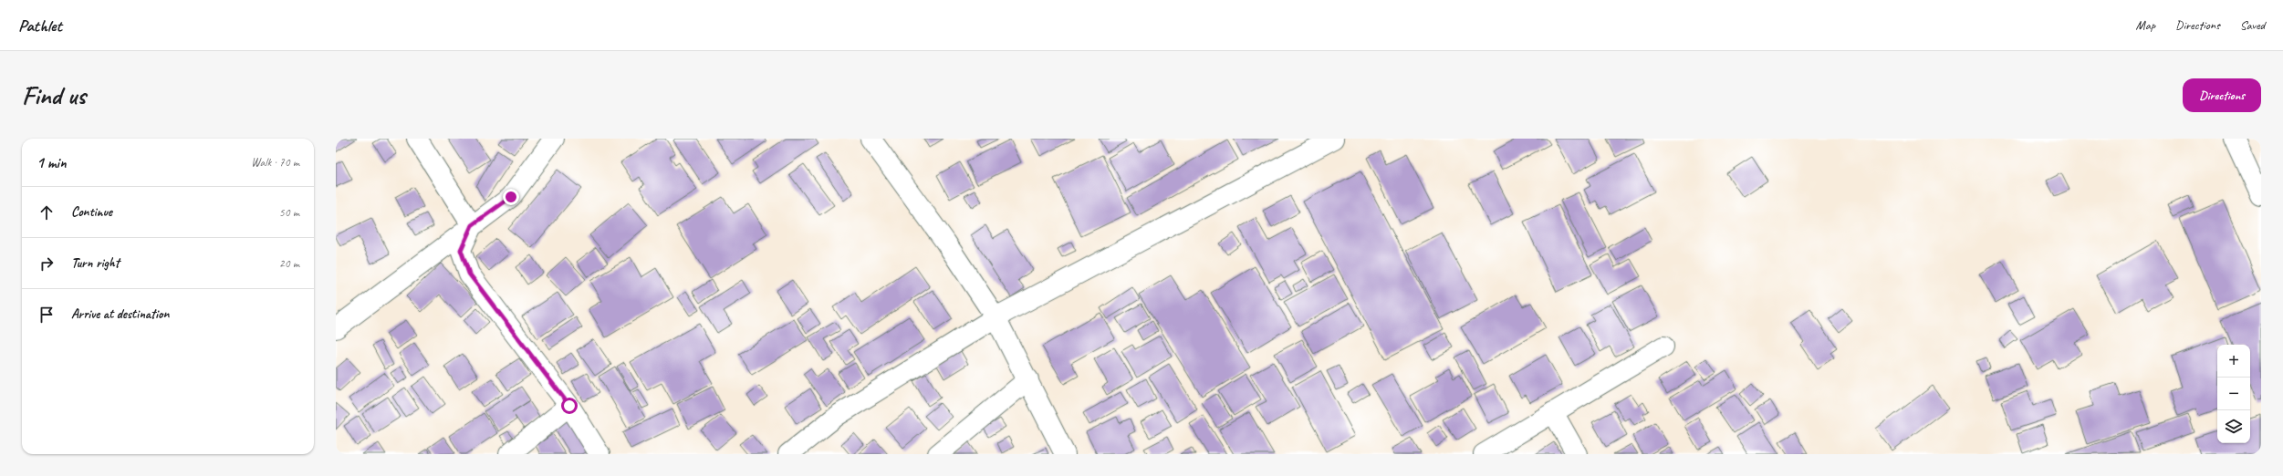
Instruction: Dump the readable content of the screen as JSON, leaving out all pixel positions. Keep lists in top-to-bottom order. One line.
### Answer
{"page":{"header":"Pathlet","nav":["Map","Directions","Saved"],"buttons":"Directions","title":"Find us","heading":["1 min","Walk · 70 m"],"list":[["Continue","50 m"],["Turn right","20 m"],"Arrive at destination"],"map_buttons":["+","−"]}}
